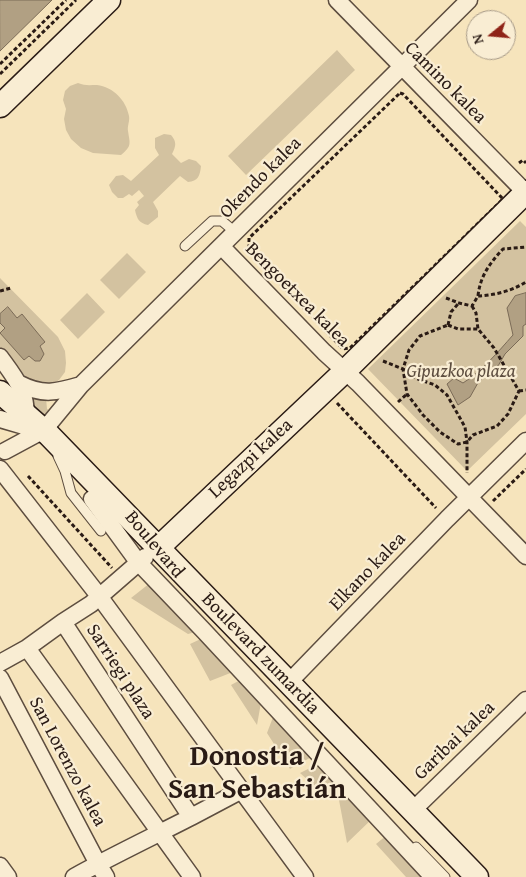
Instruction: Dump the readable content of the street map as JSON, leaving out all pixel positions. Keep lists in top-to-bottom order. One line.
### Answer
{"streets":{"main road":["Legazpi kalea","Boulevard zumardia"],"street":["Camino kalea","Okendo kalea","Bengoetxea kalea","Boulevard","Elkano kalea","Sarriegi plaza","Garibai kalea","San Lorenzo kalea"]},"crossings":[["Camino kalea","Okendo kalea"],["Okendo kalea","Bengoetxea kalea"],["Okendo kalea","Boulevard zumardia"],["Bengoetxea kalea","Legazpi kalea"],["Legazpi kalea","Boulevard zumardia"],["Boulevard zumardia","Garibai kalea"]],"districts":["Donostia / San Sebastián"],"parks":["Gipuzkoa plaza"],"north":"left"}
